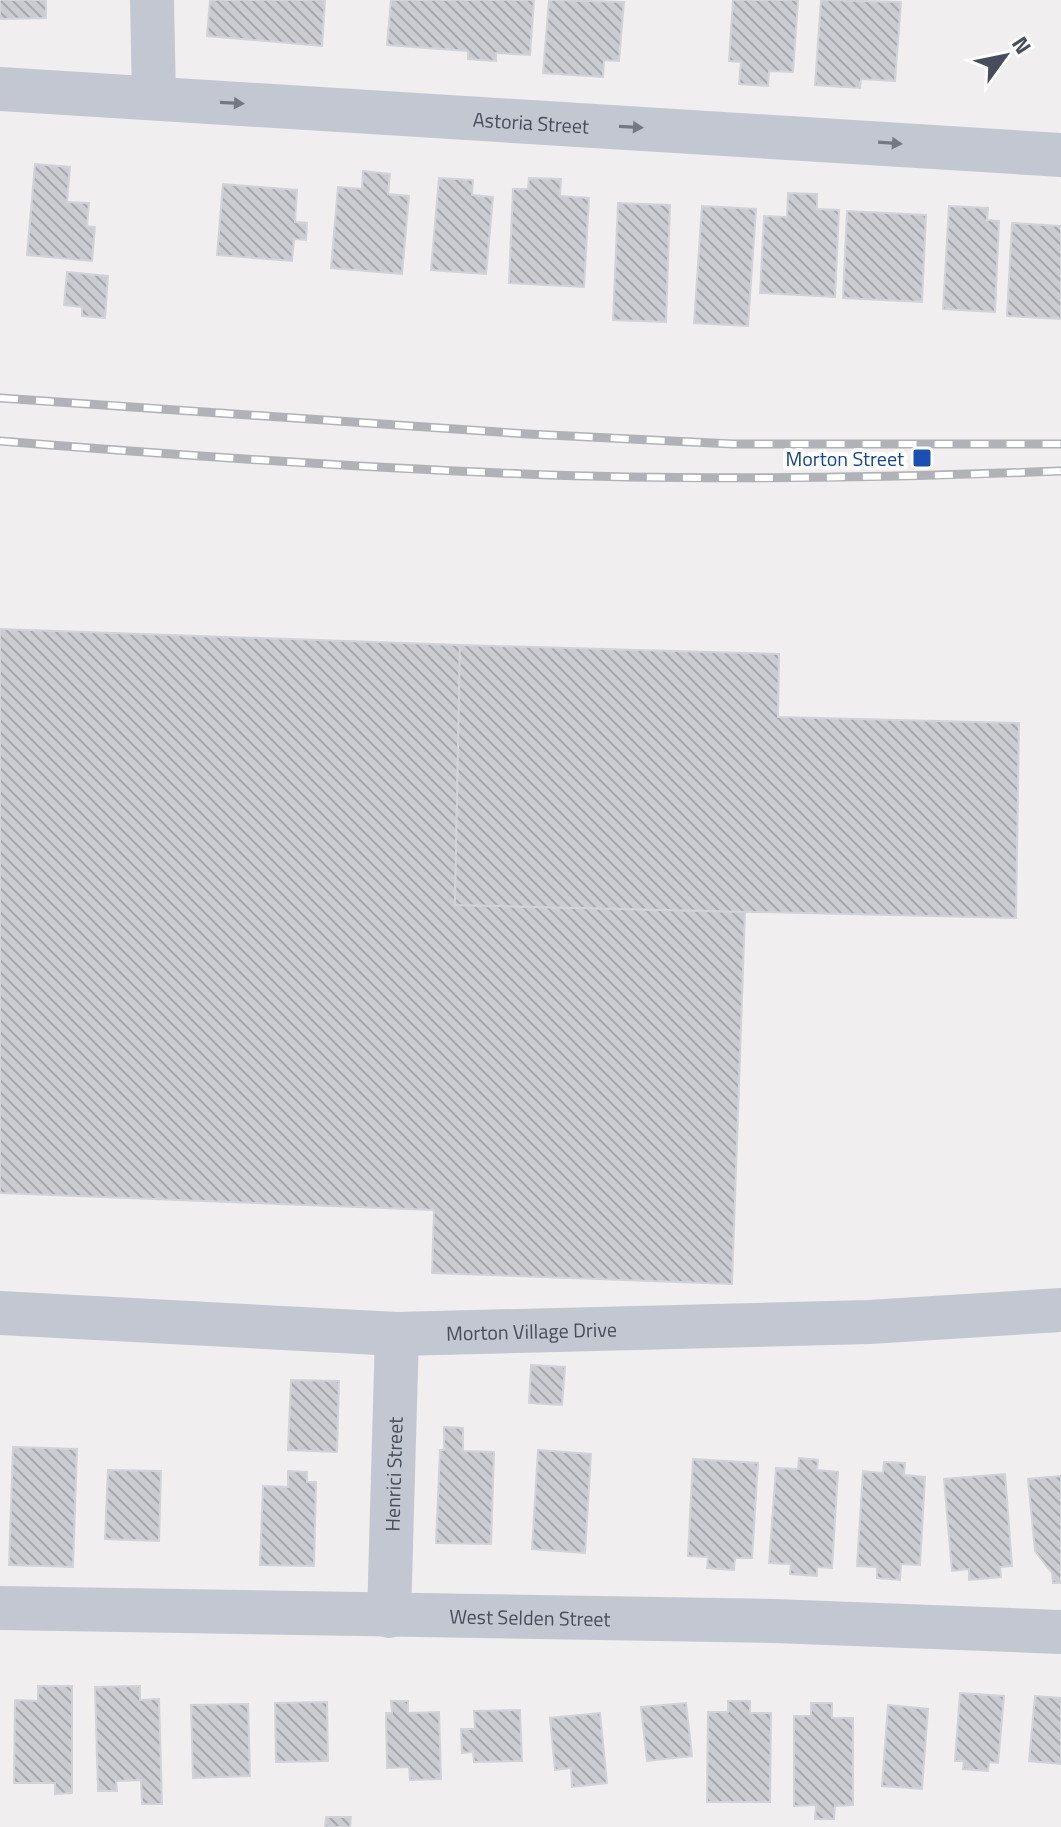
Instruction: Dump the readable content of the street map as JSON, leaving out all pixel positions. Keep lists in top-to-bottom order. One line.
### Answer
{"streets":{"street":["Astoria Street","Morton Village Drive","Henrici Street","West Selden Street"]},"crossings":[["Morton Village Drive","Henrici Street"],["Henrici Street","West Selden Street"]],"one_way":["Astoria Street"],"places":{"transit":["Morton Street"]},"north":"top right"}
